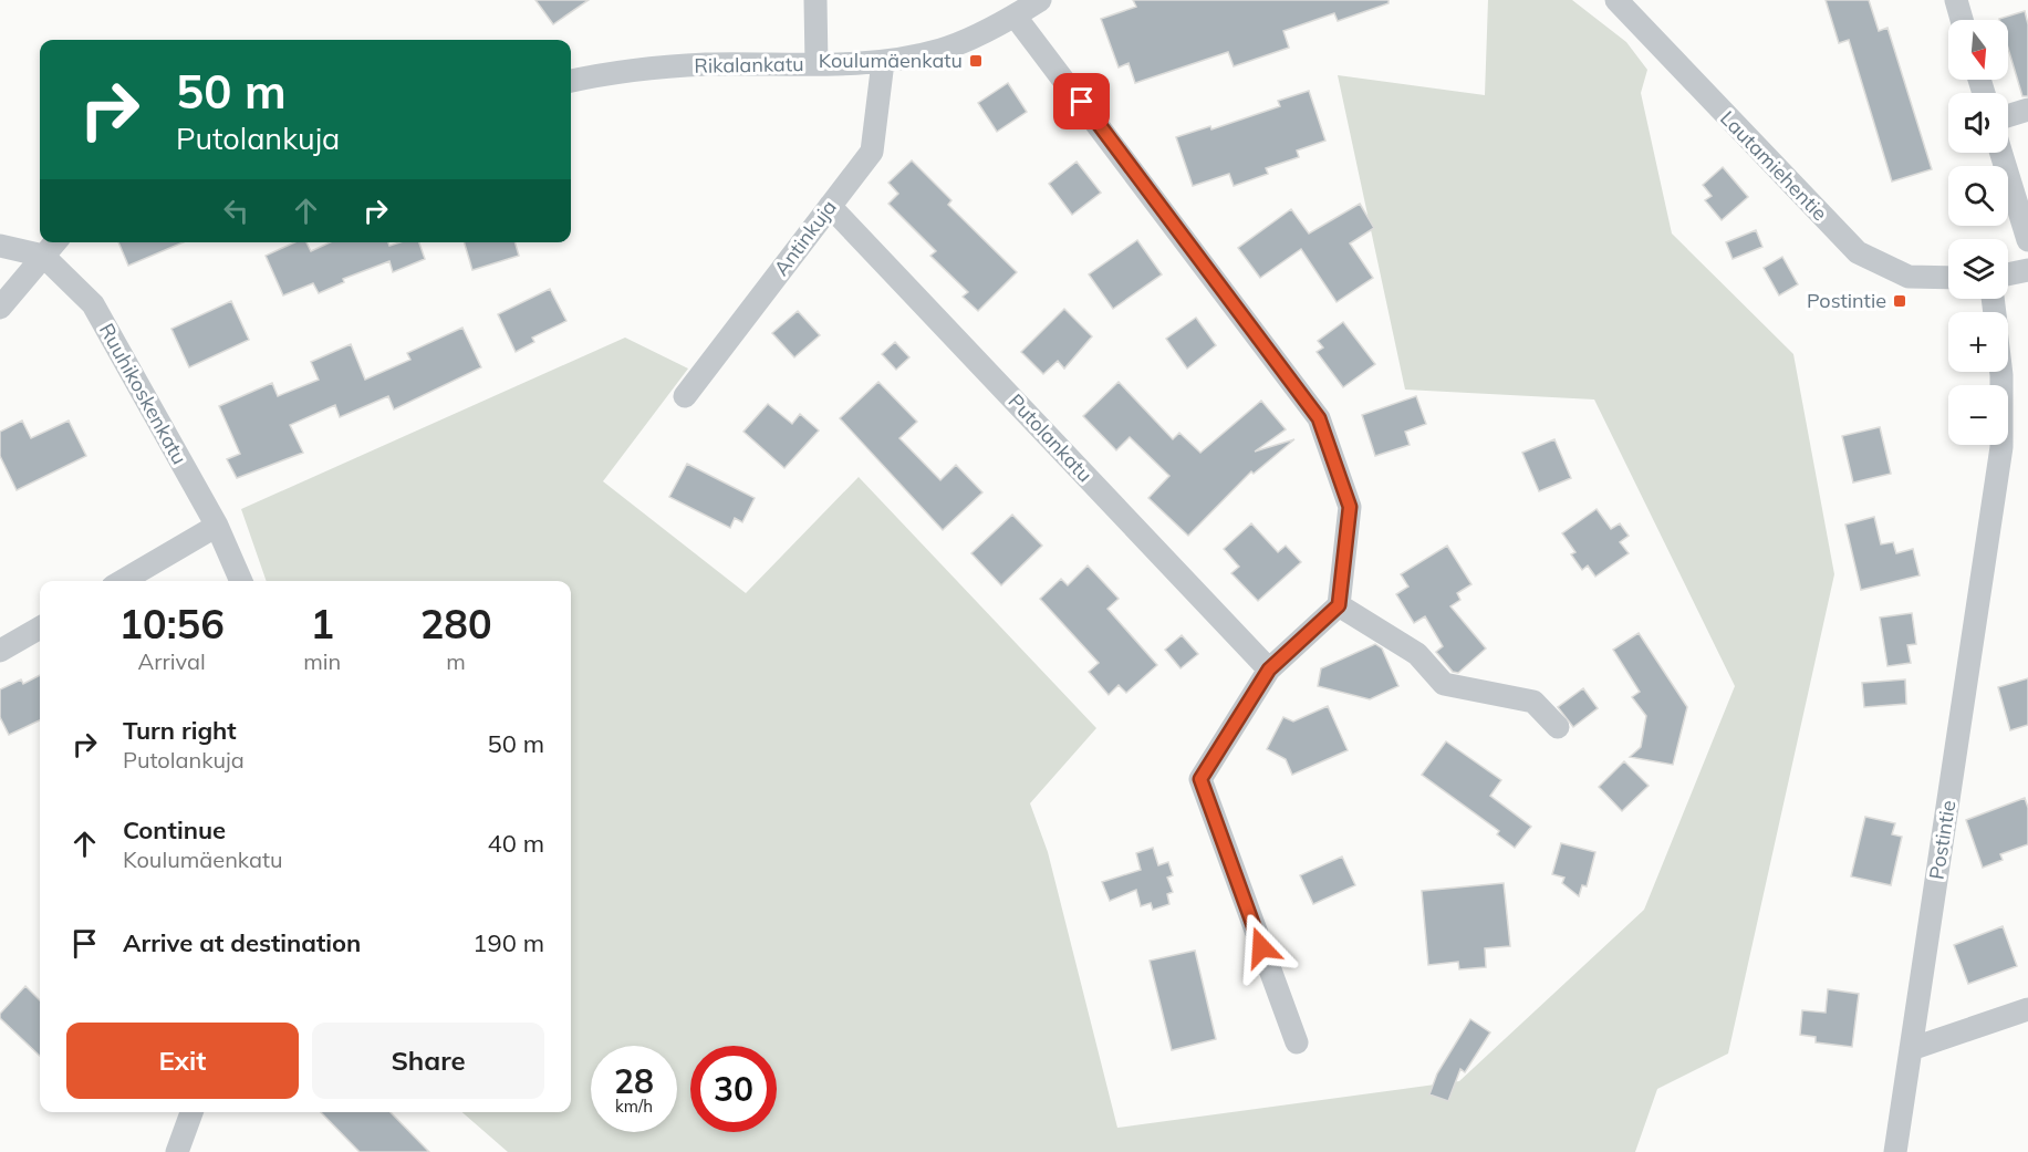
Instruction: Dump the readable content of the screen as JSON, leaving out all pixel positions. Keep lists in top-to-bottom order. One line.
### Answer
{"streets":{"street":["Rikalankatu","Lautamiehentie","Antinkuja","Ruuhikoskenkatu","Putolankatu","Postintie"]},"crossings":[["Rikalankatu","Antinkuja"],["Antinkuja","Putolankatu"]],"places":{"transit":["Koulumäenkatu","Postintie"]},"north":"bottom","page":{"map_buttons":["+","−"],"turn":["50 m","Putolankuja"],"eta":["10:56","Arrival","1","min","280","m"],"list":[{"name":"Turn right","note":"Putolankuja","value":"50 m"},{"name":"Continue","note":"Koulumäenkatu","value":"40 m"},{"name":"Arrive at destination","value":"190 m"}],"buttons":["Exit","Share"],"speed":"28 km/h","limit":"30"}}
